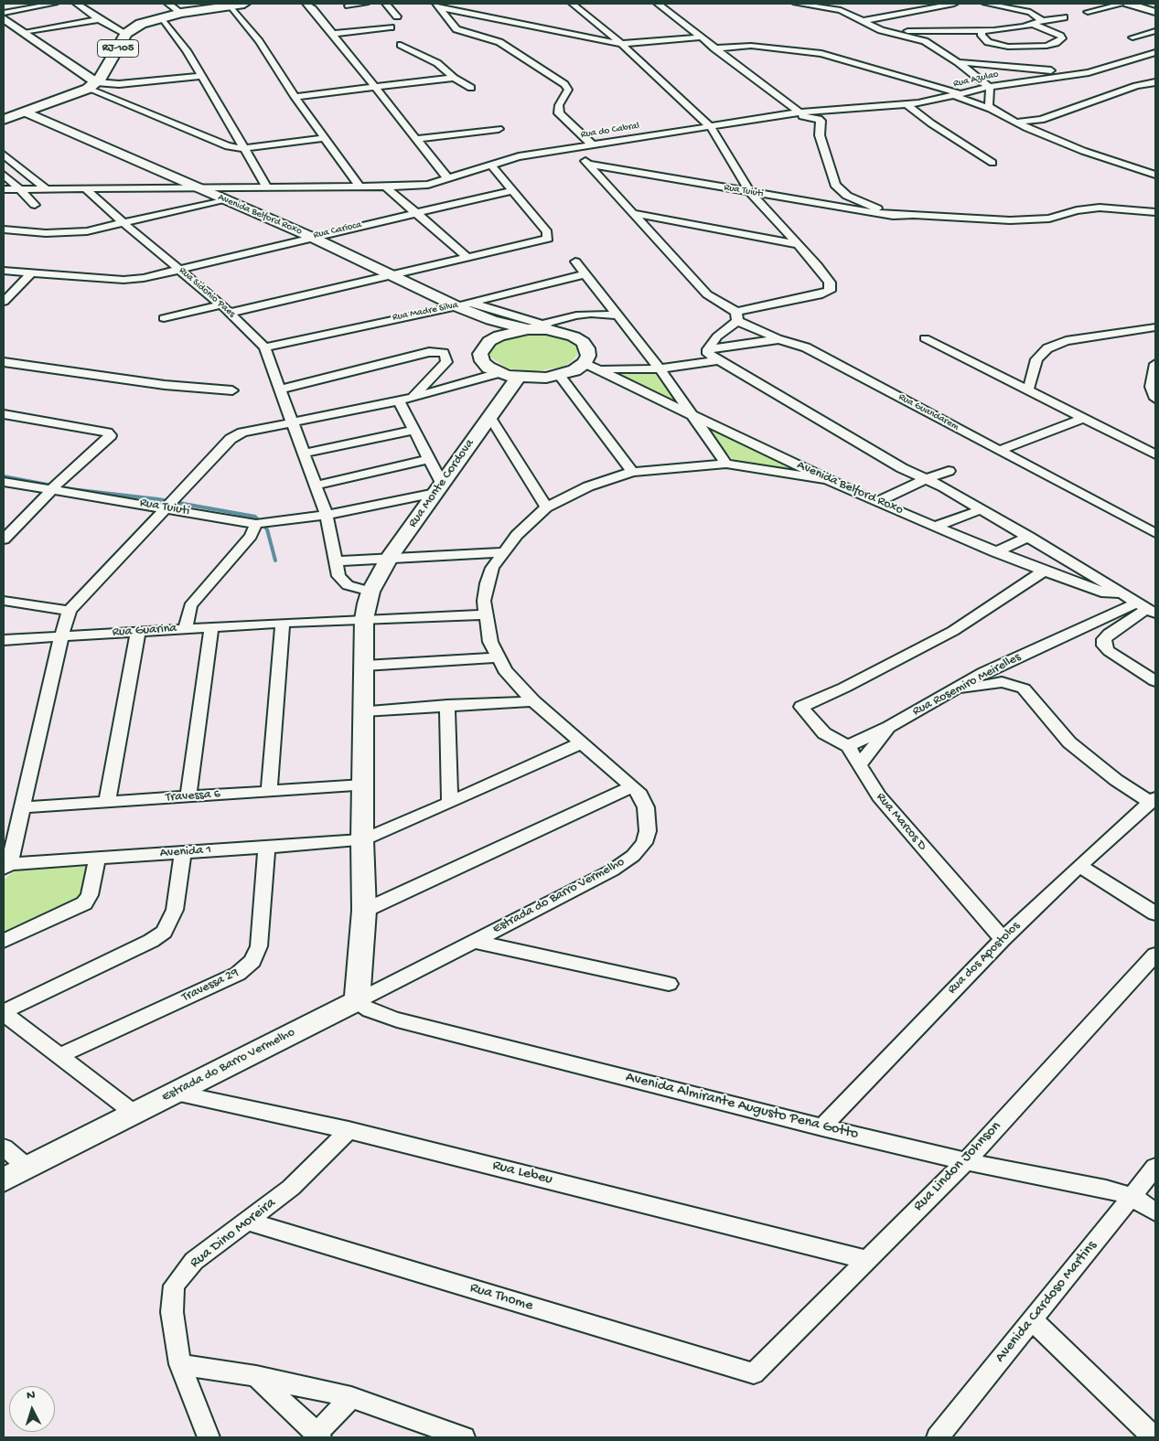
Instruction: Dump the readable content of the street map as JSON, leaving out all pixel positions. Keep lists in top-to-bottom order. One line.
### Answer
{"streets":{"main road":["RJ-105"],"street":["Rua Azulao","Rua do Cabral","Rua Tuiuti","Avenida Belford Roxo","Rua Carioca","Rua Sidonio Paes","Rua Madre Silva","Rua Guandarem","Rua Monte Cordova","Rua Guarina","Rua Rosemiro Meirelles","Travessa 6","Rua Marcos D","Avenida 1","Estrada do Barro Vermelho","Rua dos Apostolos","Travessa 29","Avenida Almirante Augusto Pena Gotto","Rua Lindon Johnson","Rua Lebeu","Rua Dino Moreira","Rua Thome","Avenida Cardoso Martins"]},"crossings":[["Rua Azulao","Rua do Cabral"],["Rua do Cabral","Avenida Belford Roxo"],["Rua do Cabral","Rua Sidonio Paes"],["Rua Tuiuti","Rua Sidonio Paes"],["Rua Tuiuti","Rua Guarina"],["Avenida Belford Roxo","Rua Carioca"],["Avenida Belford Roxo","Rua Madre Silva"],["Avenida Belford Roxo","Rua Monte Cordova"],["Avenida Belford Roxo","Rua Marcos D"],["Avenida Belford Roxo","Estrada do Barro Vermelho"],["Rua Carioca","Rua Sidonio Paes"],["Rua Sidonio Paes","Rua Madre Silva"],["Rua Sidonio Paes","Rua Monte Cordova"],["Rua Rosemiro Meirelles","Rua Marcos D"],["Rua Marcos D","Rua dos Apostolos"],["Avenida 1","Estrada do Barro Vermelho"],["Avenida 1","Travessa 29"],["Estrada do Barro Vermelho","Avenida Almirante Augusto Pena Gotto"],["Estrada do Barro Vermelho","Rua Lebeu"],["Rua dos Apostolos","Avenida Almirante Augusto Pena Gotto"],["Avenida Almirante Augusto Pena Gotto","Rua Lindon Johnson"],["Avenida Almirante Augusto Pena Gotto","Avenida Cardoso Martins"],["Rua Lindon Johnson","Rua Lebeu"],["Rua Lindon Johnson","Rua Thome"],["Rua Lebeu","Rua Dino Moreira"],["Rua Dino Moreira","Rua Thome"]],"north":"top"}
